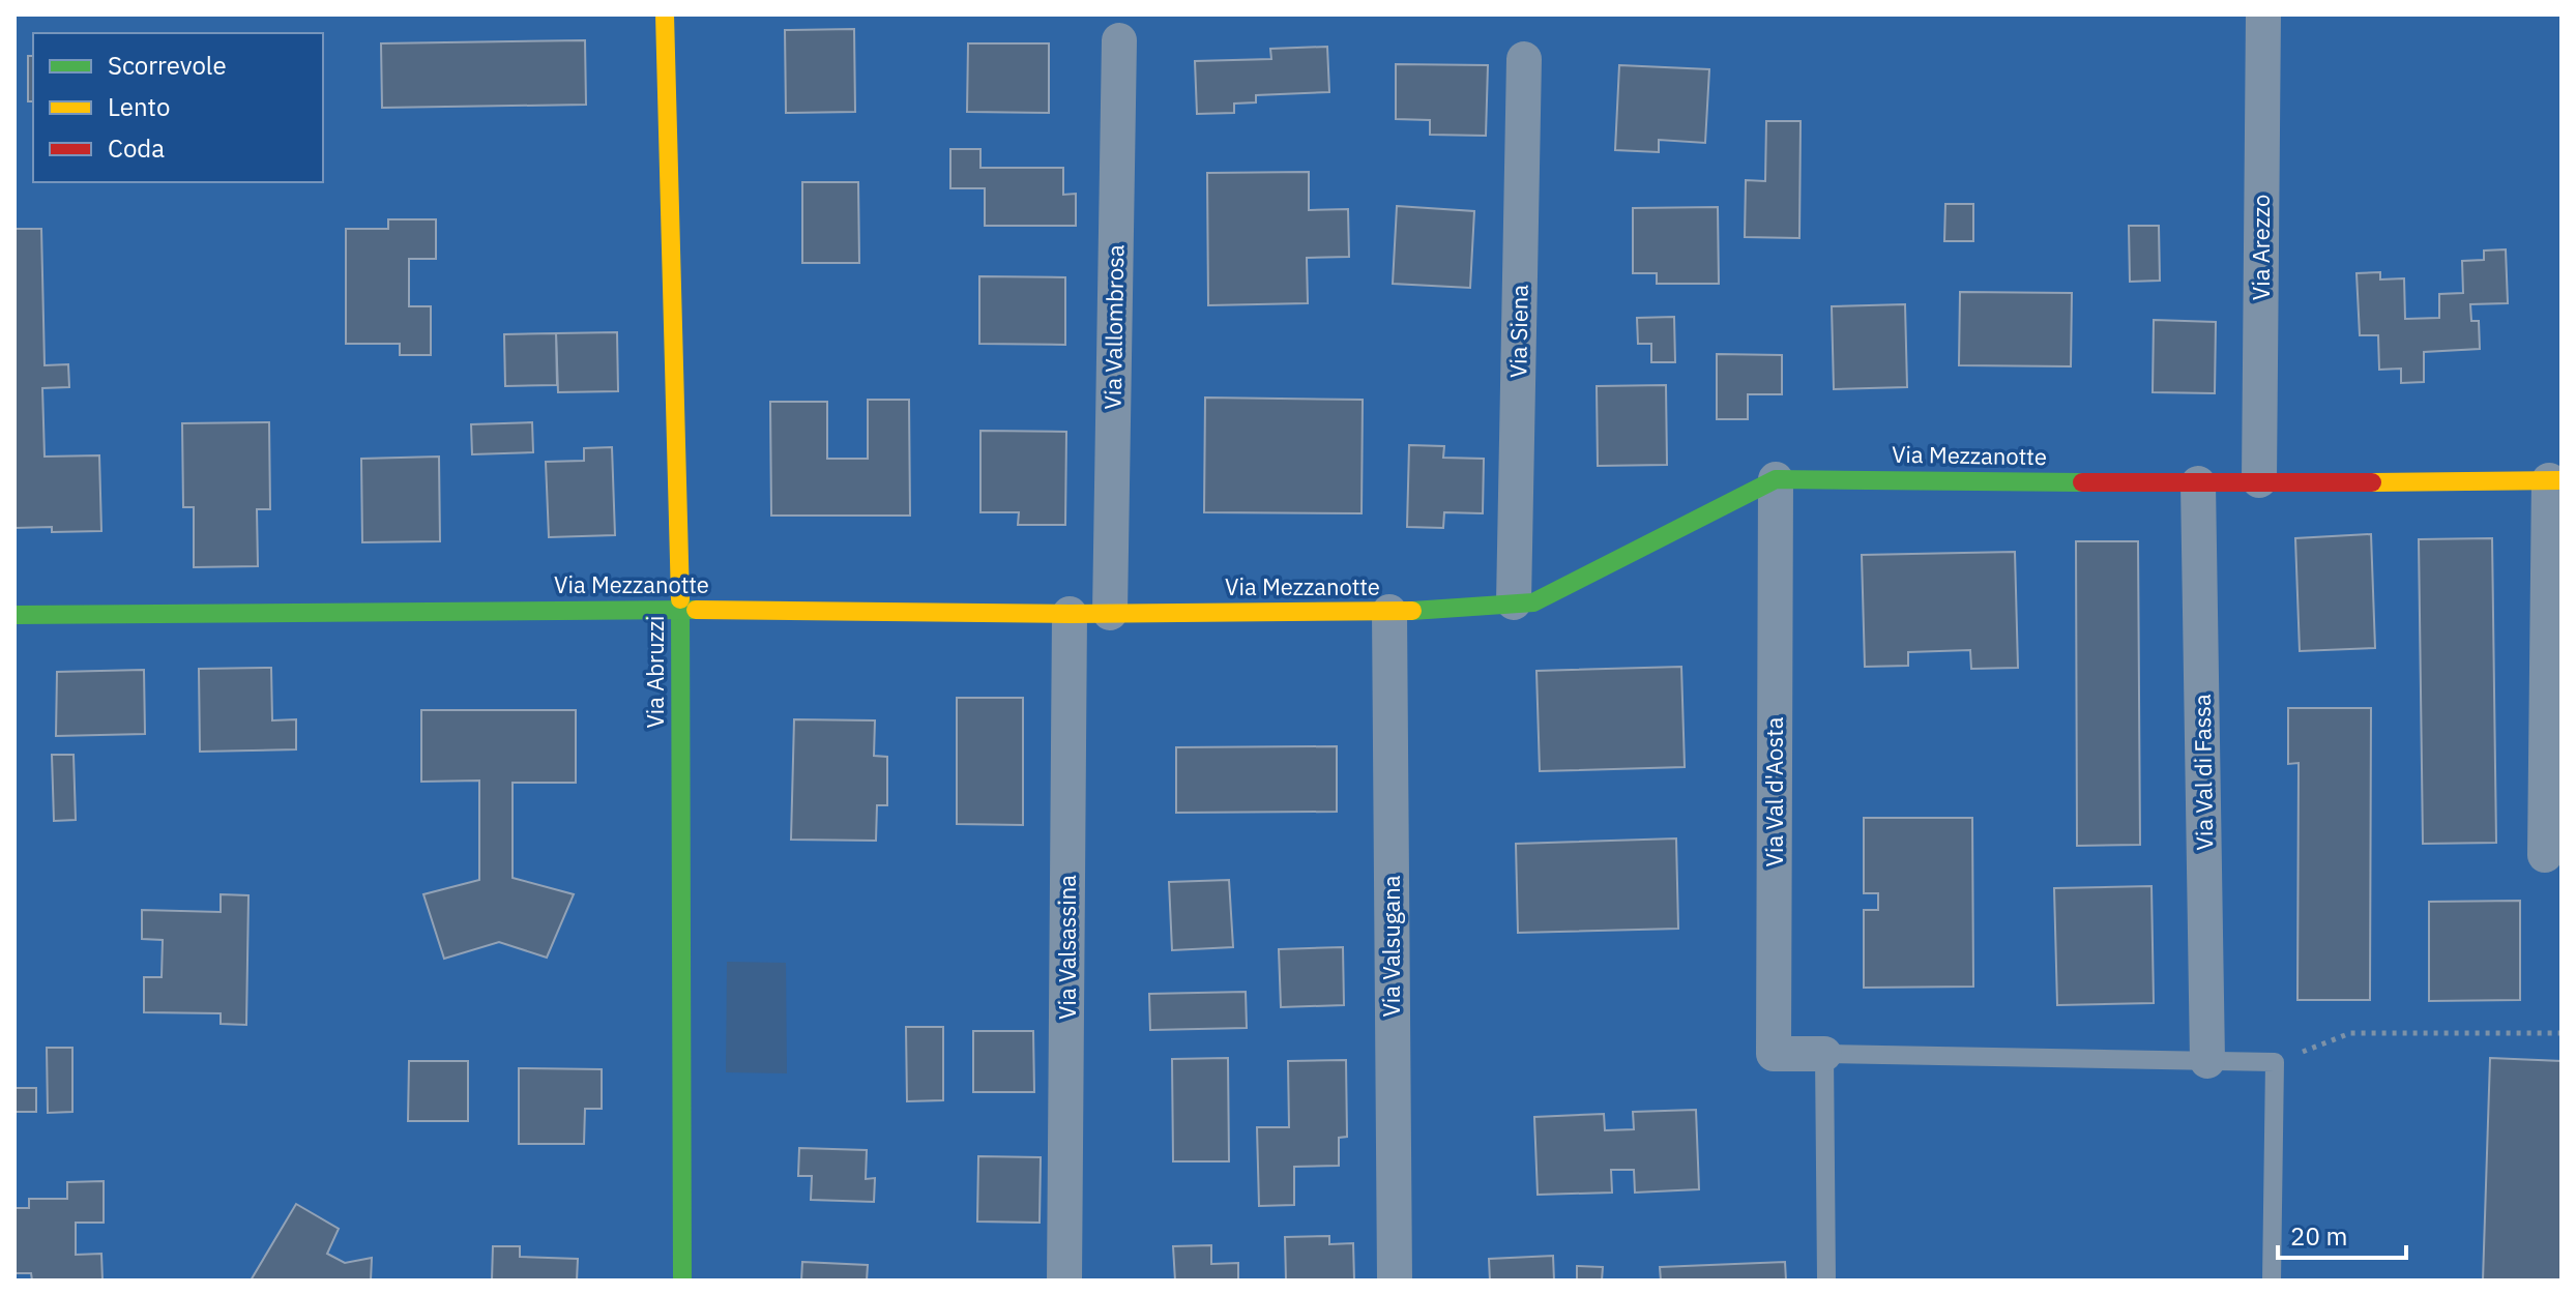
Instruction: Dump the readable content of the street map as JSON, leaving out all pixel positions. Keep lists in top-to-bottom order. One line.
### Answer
{"streets":{"street":["Via Arezzo","Via Vallombrosa","Via Siena","Via Mezzanotte","Via Abruzzi","Via Val di Fassa","Via Val d'Aosta","Via Valsugana","Via Valsassina"]},"crossings":[["Via Arezzo","Via Mezzanotte"],["Via Vallombrosa","Via Mezzanotte"],["Via Siena","Via Mezzanotte"],["Via Mezzanotte","Via Abruzzi"],["Via Mezzanotte","Via Val di Fassa"],["Via Mezzanotte","Via Val d'Aosta"],["Via Mezzanotte","Via Valsugana"],["Via Mezzanotte","Via Valsassina"]],"legend":["Scorrevole","Lento","Coda"],"scale_bar":"20 m"}
